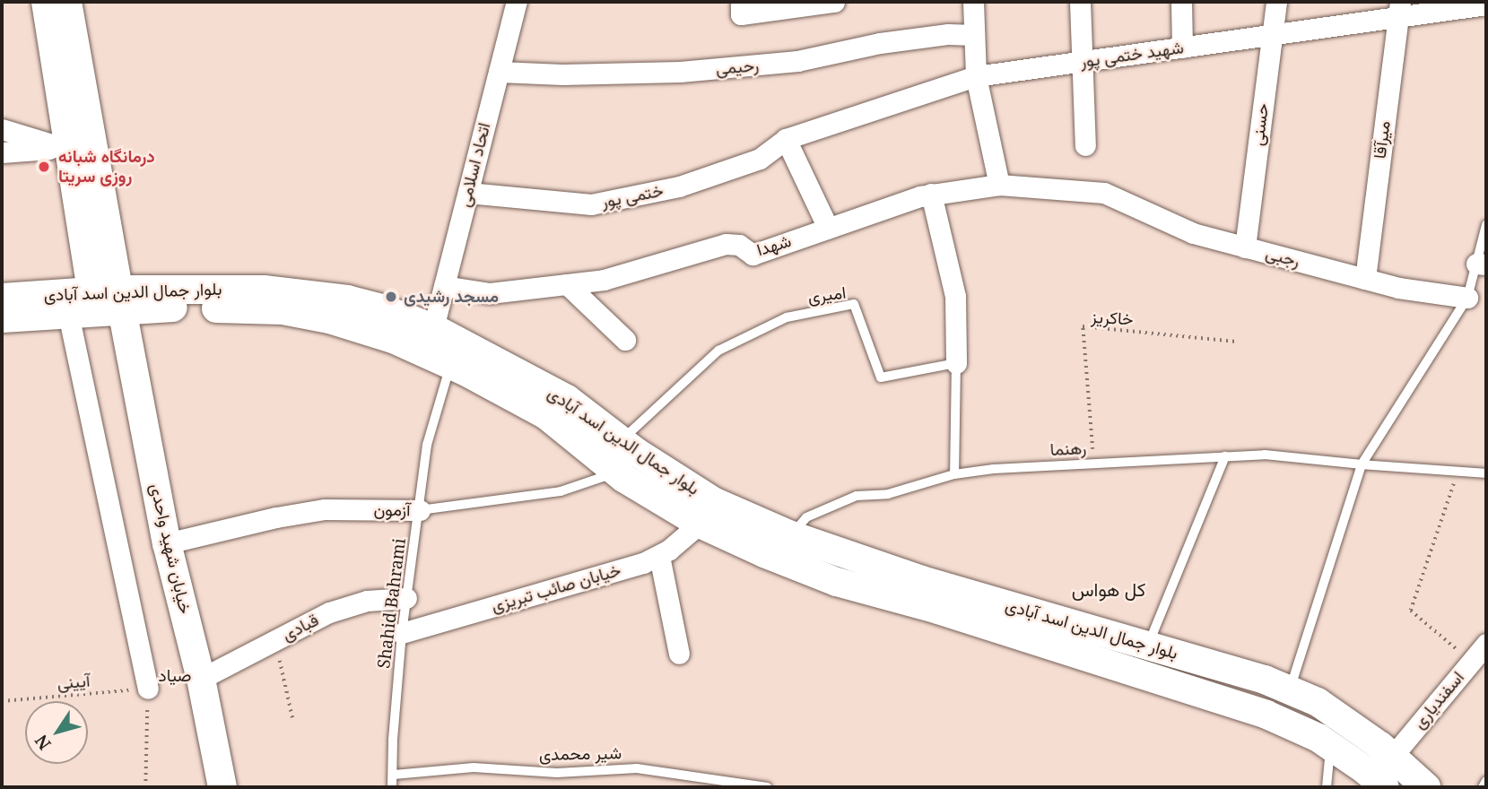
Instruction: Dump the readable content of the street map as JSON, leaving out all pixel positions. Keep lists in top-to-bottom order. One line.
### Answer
{"streets":{"main road":["بلوار جمال الدین اسد آبادی","خیابان شهید واحدی"],"street":["شهید ختمی پور","رحیمی","حسنی","میرآقا","اتحاد اسلامی","ختمی پور","شهدا","رجبی","آزمون","خیابان صائب تبریزی","قبادی","اسفندیاری"],"lane":["امیری","رهنما","Shahid Bahrami","شیر محمدی"],"path":["خاکریز","آیینی"]},"crossings":[["شهید ختمی پور","حسنی"],["شهید ختمی پور","میرآقا"],["شهید ختمی پور","ختمی پور"],["رحیمی","اتحاد اسلامی"],["حسنی","رجبی"],["میرآقا","رجبی"],["اتحاد اسلامی","ختمی پور"],["اتحاد اسلامی","شهدا"],["اتحاد اسلامی","بلوار جمال الدین اسد آبادی"],["شهدا","رجبی"],["بلوار جمال الدین اسد آبادی","امیری"],["بلوار جمال الدین اسد آبادی","رهنما"],["بلوار جمال الدین اسد آبادی","آزمون"],["بلوار جمال الدین اسد آبادی","خیابان شهید واحدی"],["بلوار جمال الدین اسد آبادی","خیابان صائب تبریزی"],["بلوار جمال الدین اسد آبادی","Shahid Bahrami"],["بلوار جمال الدین اسد آبادی","اسفندیاری"],["خاکریز","رهنما"],["آزمون","خیابان شهید واحدی"],["آزمون","Shahid Bahrami"],["خیابان شهید واحدی","قبادی"],["خیابان صائب تبریزی","Shahid Bahrami"],["Shahid Bahrami","قبادی"],["Shahid Bahrami","شیر محمدی"]],"districts":["کل هواس"],"places":["درمانگاه شبانه روزی سریتا","مسجد رشیدی"],"north":"bottom left"}
